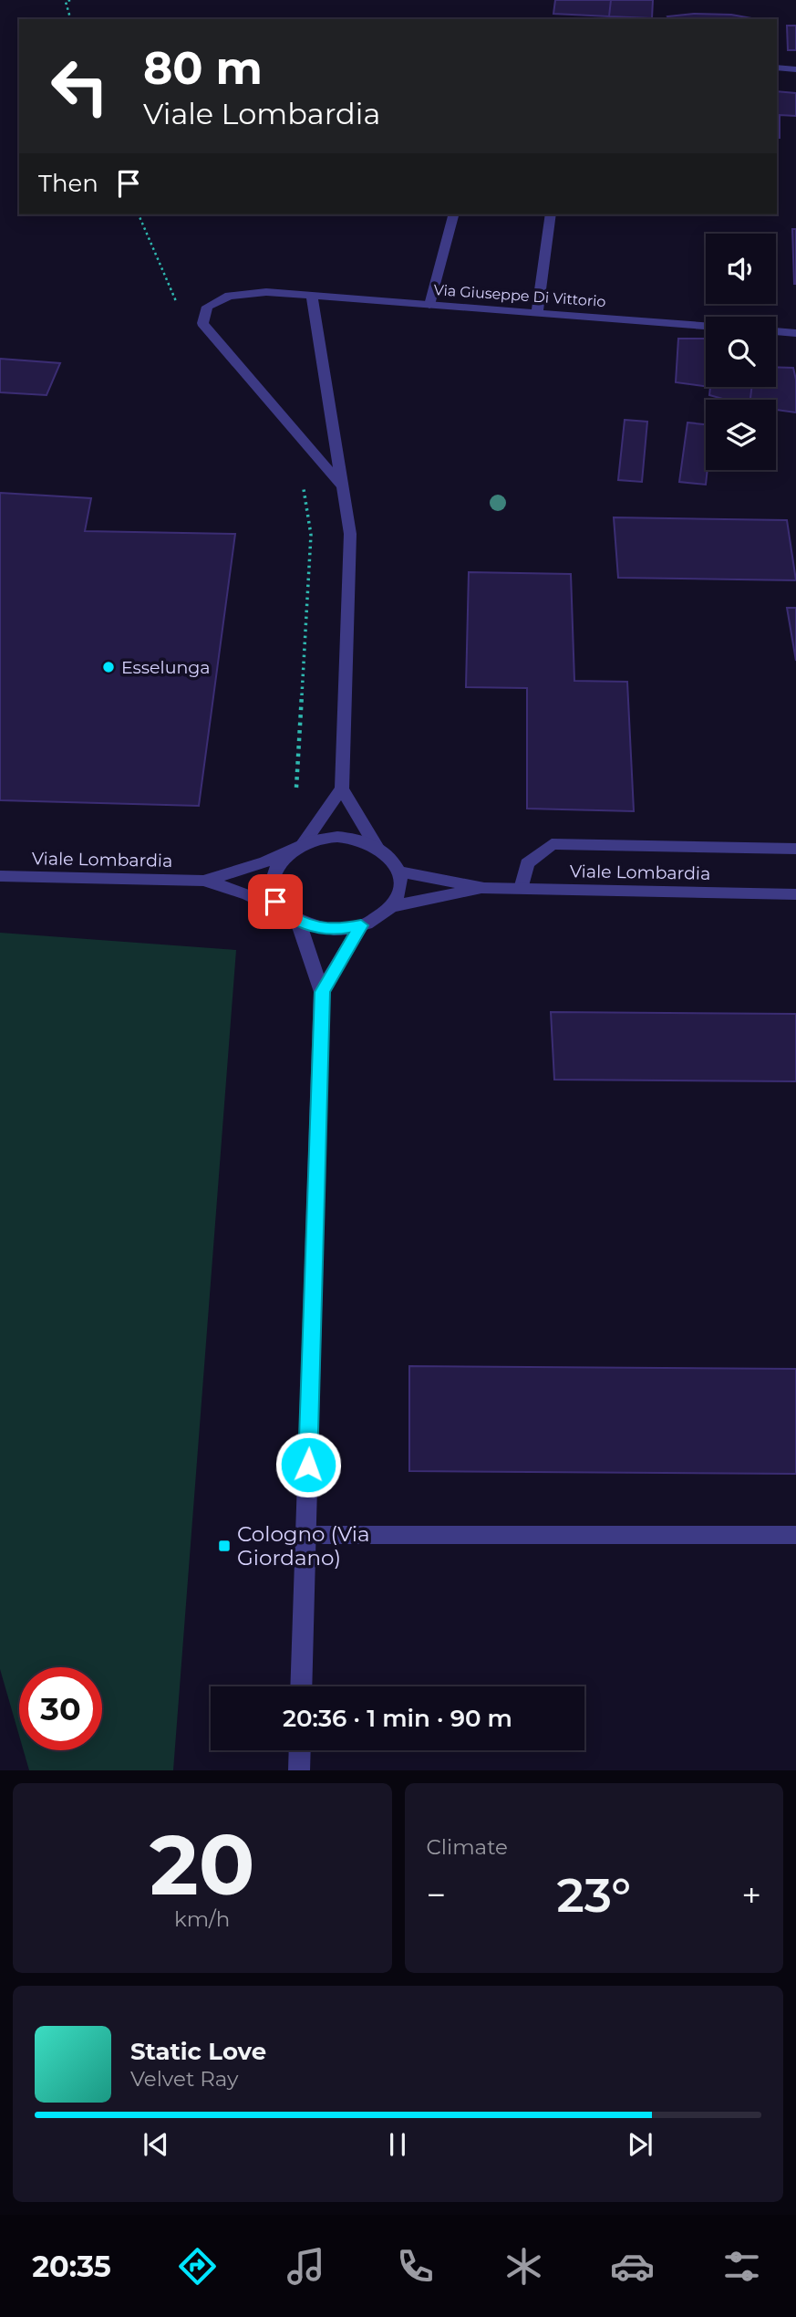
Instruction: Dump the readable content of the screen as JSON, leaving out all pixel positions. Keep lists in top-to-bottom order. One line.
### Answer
{"streets":{"street":["Via Giuseppe Di Vittorio","Viale Lombardia"]},"places":{"other":["Esselunga"],"transit":["Cologno (Via Giordano)"]},"page":{"turn":["80 m","Viale Lombardia"],"then":"Then","limit":"30","trip":"20:36 · 1 min · 90 m","tile":[["20","km/h"],"Climate"],"heat":["−","23°","+"],"song":["Static Love","Velvet Ray"],"tabs":"20:35"}}
